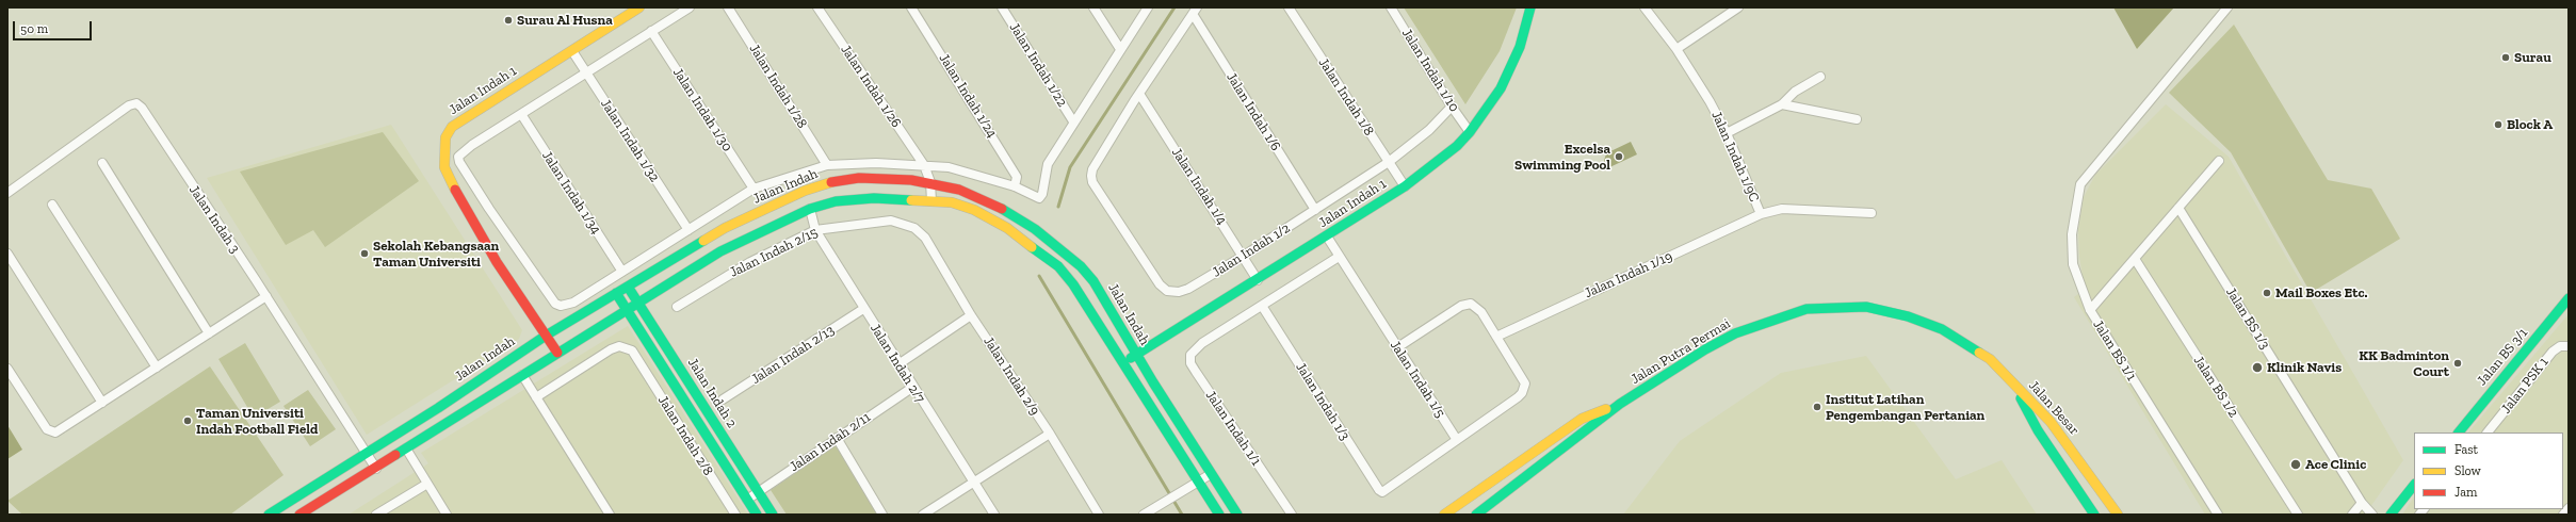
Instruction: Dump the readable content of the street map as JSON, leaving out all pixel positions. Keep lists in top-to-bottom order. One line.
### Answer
{"streets":{"street":["Jalan Indah 1/22","Jalan Indah 1/10","Jalan Indah 1/28","Jalan Indah 1/26","Jalan Indah 1","Jalan Indah 1/24","Jalan Indah 1/8","Jalan Indah 1/30","Jalan Indah 1/6","Jalan Indah 1/32","Jalan Indah 1/9C","Jalan Indah","Jalan Indah 1/4","Jalan Indah 1/34","Jalan Indah 3","Jalan Indah 1/2","Jalan Indah 2/15","Jalan Indah 1/19","Jalan BS 1/3","Jalan BS 1/1","Jalan Putra Permai","Jalan Indah 2/13","Jalan BS 3/1","Jalan Indah 2/7","Jalan Indah 2/9","Jalan Indah 1/5","Jalan PSK 1","Jalan BS 1/2","Jalan Indah 2","Jalan Indah 1/3","Jalan Besar","Jalan Indah 1/1","Jalan Indah 2/8","Jalan Indah 2/11"]},"crossings":[["Jalan Indah 1/10","Jalan Indah 1"],["Jalan Indah 1/10","Jalan Indah 1/2"],["Jalan Indah 1/26","Jalan Indah"],["Jalan Indah 1","Jalan Indah 1/8"],["Jalan Indah 1","Jalan Indah 1/32"],["Jalan Indah 1","Jalan Indah"],["Jalan Indah 1","Jalan Indah 1/4"],["Jalan Indah 1","Jalan Indah 1/5"],["Jalan Indah 1/8","Jalan Indah 1/2"],["Jalan Indah 1/6","Jalan Indah 1/2"],["Jalan Indah 1/9C","Jalan Indah 1/19"],["Jalan Indah","Jalan Indah 3"],["Jalan Indah","Jalan Indah 2"],["Jalan Indah 1/4","Jalan Indah 1/2"],["Jalan Indah 2/15","Jalan Indah 2/7"],["Jalan Indah 2/15","Jalan Indah 2/9"],["Jalan BS 1/3","Jalan BS 1/1"],["Jalan BS 1/1","Jalan BS 1/2"],["Jalan Putra Permai","Jalan Besar"],["Jalan Indah 2/13","Jalan Indah 2/7"],["Jalan Indah 2/7","Jalan Indah 2/11"],["Jalan Indah 1/5","Jalan Indah 1/3"],["Jalan Indah 2","Jalan Indah 2/11"],["Jalan Indah 1/3","Jalan Indah 1/1"]],"places":["Surau Al Husna","Surau","Block A","Excelsa Swimming Pool","Sekolah Kebangsaan Taman Universiti","Mail Boxes Etc.","KK Badminton Court","Klinik Navis","Institut Latihan Pengembangan Pertanian","Taman Universiti Indah Football Field","Ace Clinic"],"legend":["Fast","Slow","Jam"],"scale_bar":"50 m"}
